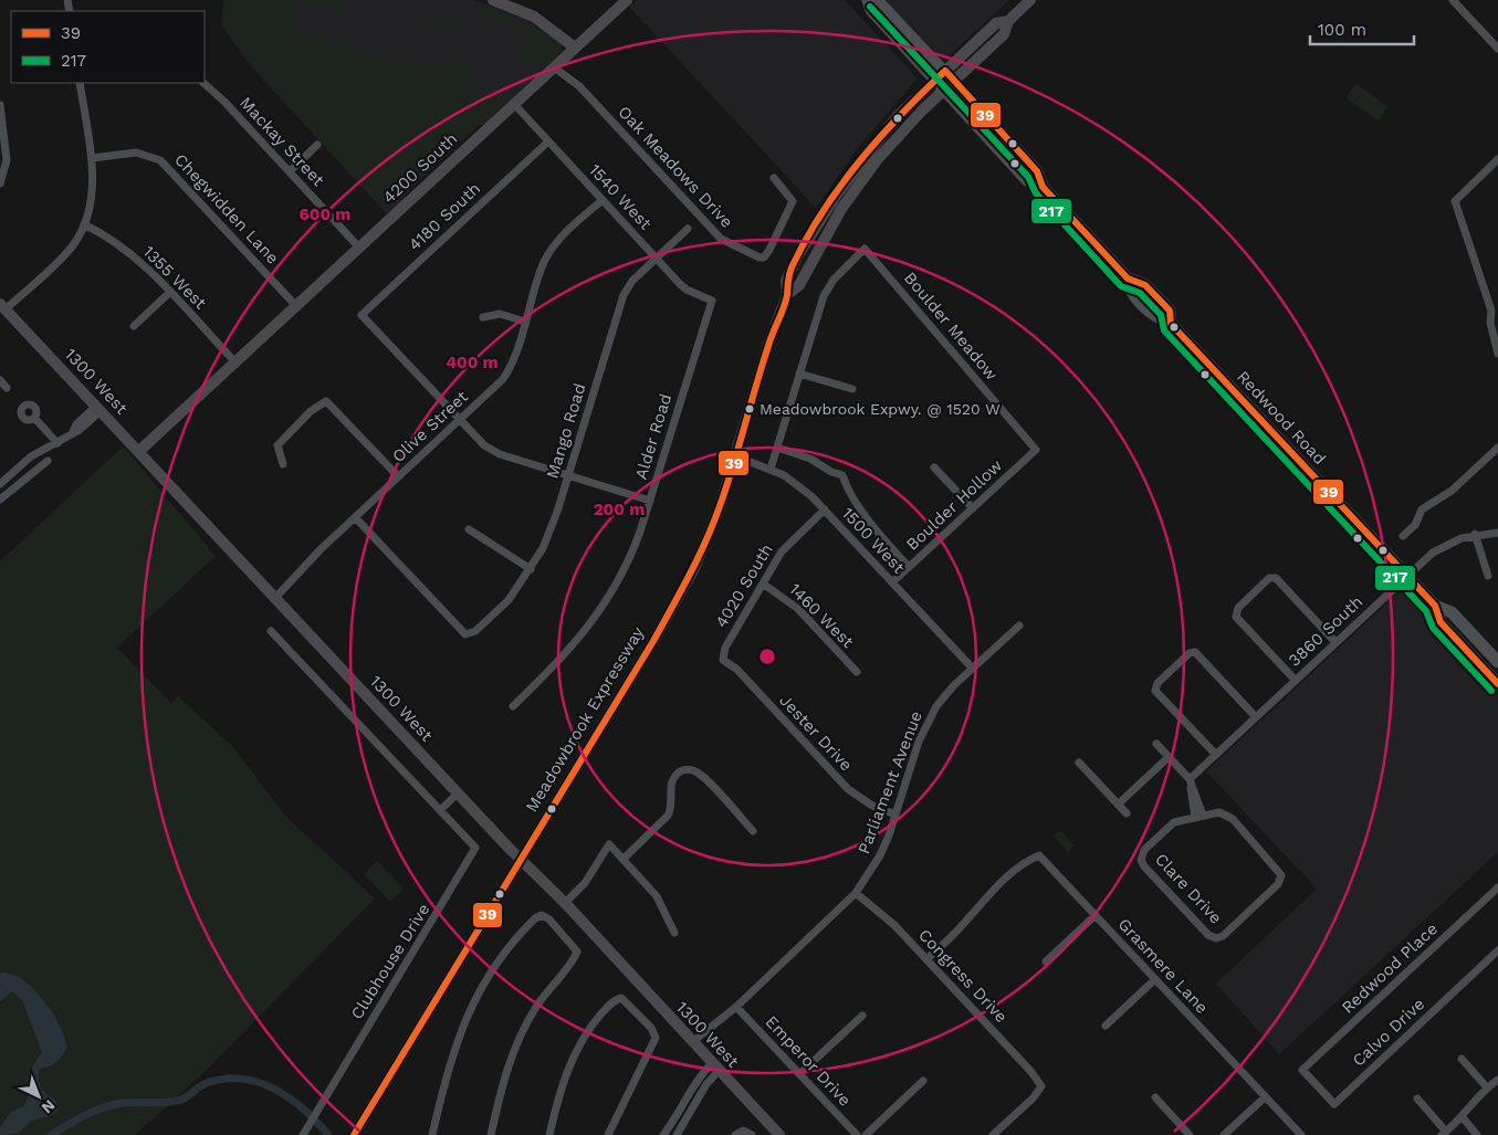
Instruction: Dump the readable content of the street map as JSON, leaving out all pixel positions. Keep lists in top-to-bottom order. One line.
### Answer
{"streets":{"main road":["Redwood Road"],"street":["Mackay Street","Oak Meadows Drive","4200 South","1540 West","Chegwidden Lane","4180 South","1355 West","Boulder Meadow","1300 West","Olive Street","Mango Road","Alder Road","Boulder Hollow","1500 West","4020 South","1460 West","3860 South","Meadowbrook Expressway","Jester Drive","Parliament Avenue","Clare Drive","Clubhouse Drive","Grasmere Lane","Redwood Place","Congress Drive","Calvo Drive","Emperor Drive"]},"crossings":[["Mackay Street","4200 South"],["Oak Meadows Drive","4200 South"],["4200 South","1540 West"],["4200 South","Chegwidden Lane"],["4200 South","1355 West"],["4200 South","1300 West"],["1540 West","4180 South"],["1540 West","Olive Street"],["1540 West","Mango Road"],["1540 West","Alder Road"],["4180 South","Olive Street"],["Boulder Meadow","Boulder Hollow"],["1300 West","Olive Street"],["1300 West","Meadowbrook Expressway"],["1300 West","Parliament Avenue"],["Redwood Road","3860 South"],["Redwood Road","Meadowbrook Expressway"],["Olive Street","Mango Road"],["Boulder Hollow","1500 West"],["1500 West","4020 South"],["1500 West","Meadowbrook Expressway"],["1500 West","Parliament Avenue"],["4020 South","1460 West"],["4020 South","Jester Drive"],["Jester Drive","Parliament Avenue"],["Parliament Avenue","Congress Drive"],["Parliament Avenue","Emperor Drive"],["Grasmere Lane","Congress Drive"],["Redwood Place","Calvo Drive"]],"places":["Meadowbrook Expwy. @ 1520 W"],"lines":["transit line 217","transit line 39"],"legend":["39","217"],"scale_bar":"100 m","north":"bottom right","rings":["600 m","400 m","200 m"]}
